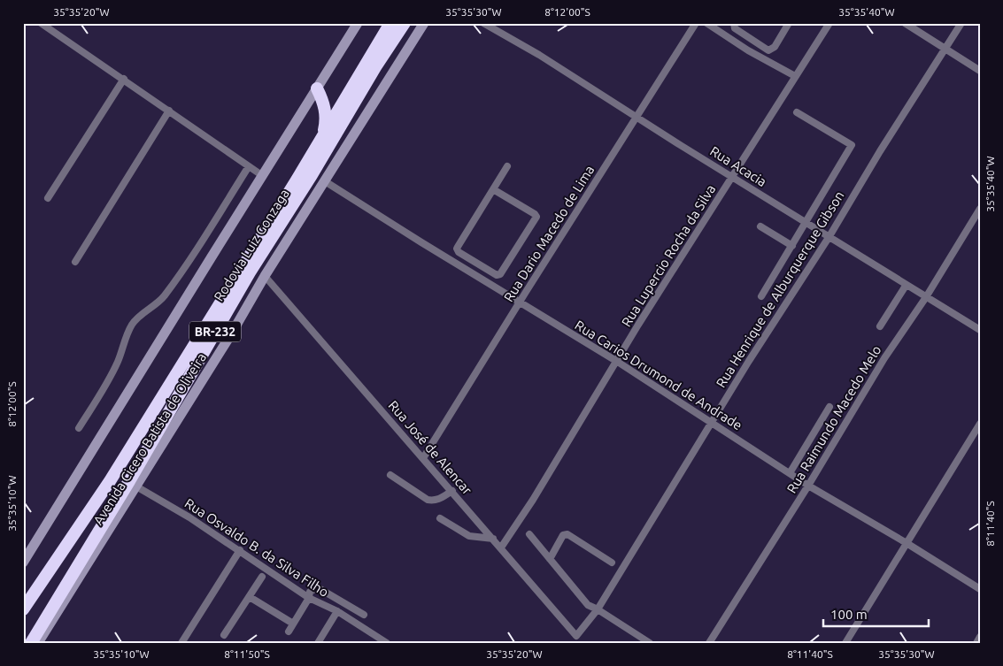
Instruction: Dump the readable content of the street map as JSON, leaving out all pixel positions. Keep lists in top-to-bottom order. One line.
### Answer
{"streets":{"highway":["Rodovia Luiz Gonzaga","BR-232"],"main road":["Avenida Cicero Batista de Oliveira"],"street":["Rua Acacia","Rua Dario Macedo de Lima","Rua Lupercio Rocha da Silva","Rua Henrique de Alburquerque Gibson","Rua Carios Drumond de Andrade","Rua Raimundo Macedo Melo","Rua José de Alencar","Rua Osvaldo B. da Silva Filho"]},"crossings":[["Rua Acacia","Rua Dario Macedo de Lima"],["Rua Acacia","Rua Lupercio Rocha da Silva"],["Rua Acacia","Rua Henrique de Alburquerque Gibson"],["Rua Acacia","Rua Raimundo Macedo Melo"],["Rua Dario Macedo de Lima","Rua Carios Drumond de Andrade"],["Rua Dario Macedo de Lima","Rua José de Alencar"],["Rua Lupercio Rocha da Silva","Rua Carios Drumond de Andrade"],["Rua Lupercio Rocha da Silva","Rua José de Alencar"],["Rua Henrique de Alburquerque Gibson","Rua Carios Drumond de Andrade"],["Rua Henrique de Alburquerque Gibson","Rua José de Alencar"],["Rua Carios Drumond de Andrade","Rua Raimundo Macedo Melo"],["Rua Carios Drumond de Andrade","Avenida Cicero Batista de Oliveira"],["Avenida Cicero Batista de Oliveira","Rua José de Alencar"],["Avenida Cicero Batista de Oliveira","Rua Osvaldo B. da Silva Filho"]],"scale_bar":"100 m","coordinates":["35°35'20\"W","35°35'30\"W","8°12'00\"S","35°35'40\"W","35°35'10\"W","8°11'40\"S","8°11'50\"S"]}
